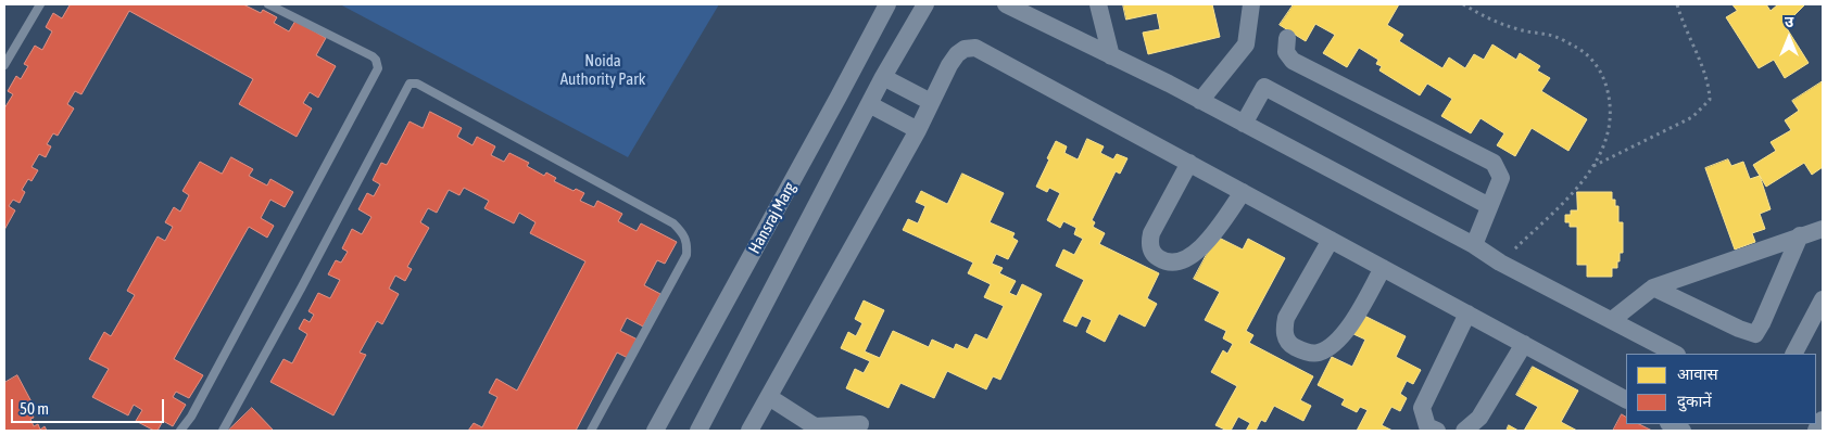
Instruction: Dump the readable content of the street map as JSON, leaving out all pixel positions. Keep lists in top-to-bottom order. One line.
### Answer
{"streets":{"street":["Hansraj Marg"]},"parks":["Noida Authority Park"],"legend":["आवास","दुकानें"],"scale_bar":"50 m","north":"top"}
